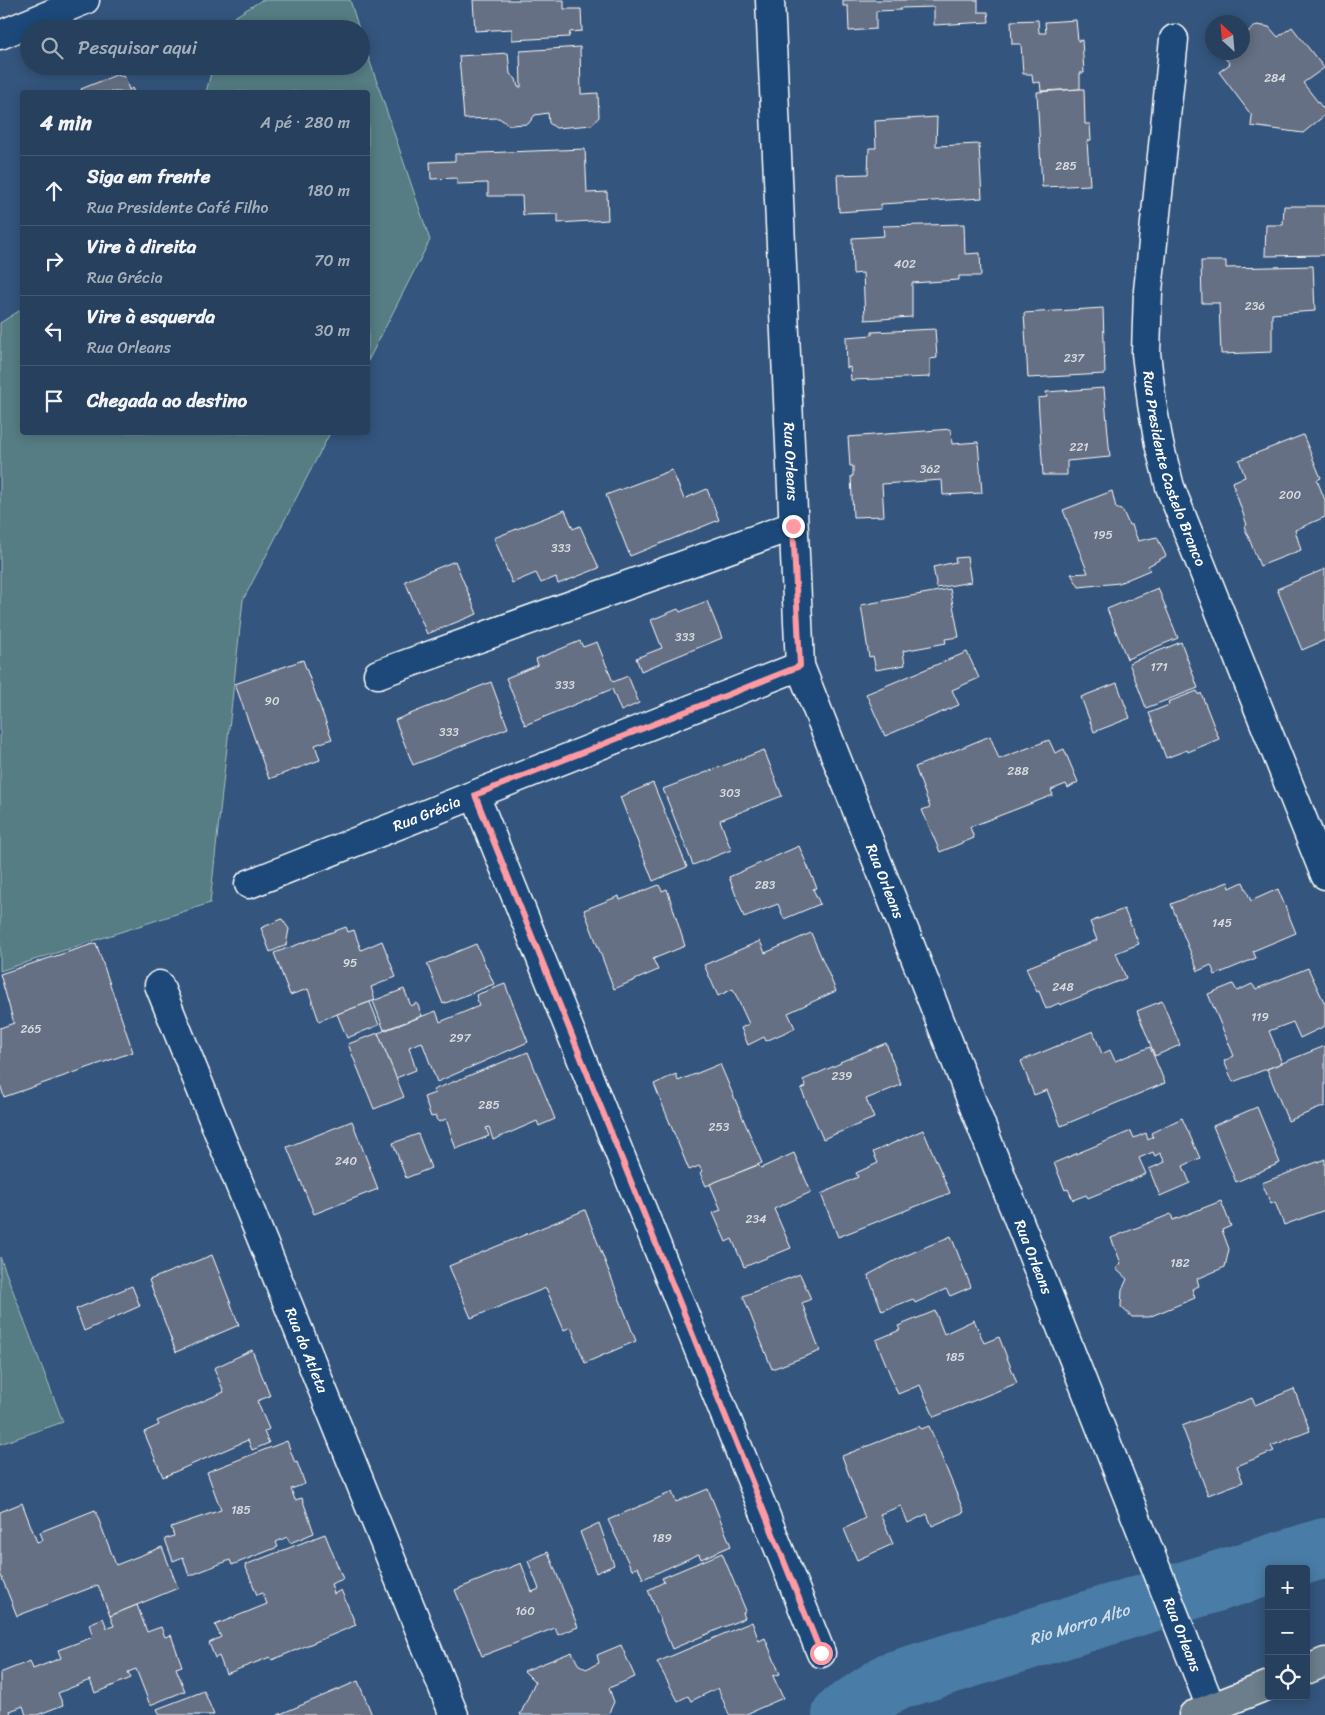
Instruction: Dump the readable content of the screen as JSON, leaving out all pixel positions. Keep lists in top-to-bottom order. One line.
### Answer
{"streets":{"street":["Rua Orleans","Rua Presidente Castelo Branco","Rua Grécia","Rua do Atleta"]},"crossings":[["Rua Orleans","Rua Grécia"]],"water":["Rio Morro Alto"],"house_numbers":["284","285","402","236","237","221","362","200","195","333","333","171","333","90","333","288","303","283","145","95","248","119","265","297","239","285","253","240","234","182","185","185","189","160"],"north":"top left","page":{"search":"Pesquisar aqui","heading":["4 min","A pé · 280 m"],"list":[["Siga em frente","Rua Presidente Café Filho","180 m"],["Vire à direita","Rua Grécia","70 m"],["Vire à esquerda","Rua Orleans","30 m"],"Chegada ao destino"],"map_buttons":["+","−"]}}
